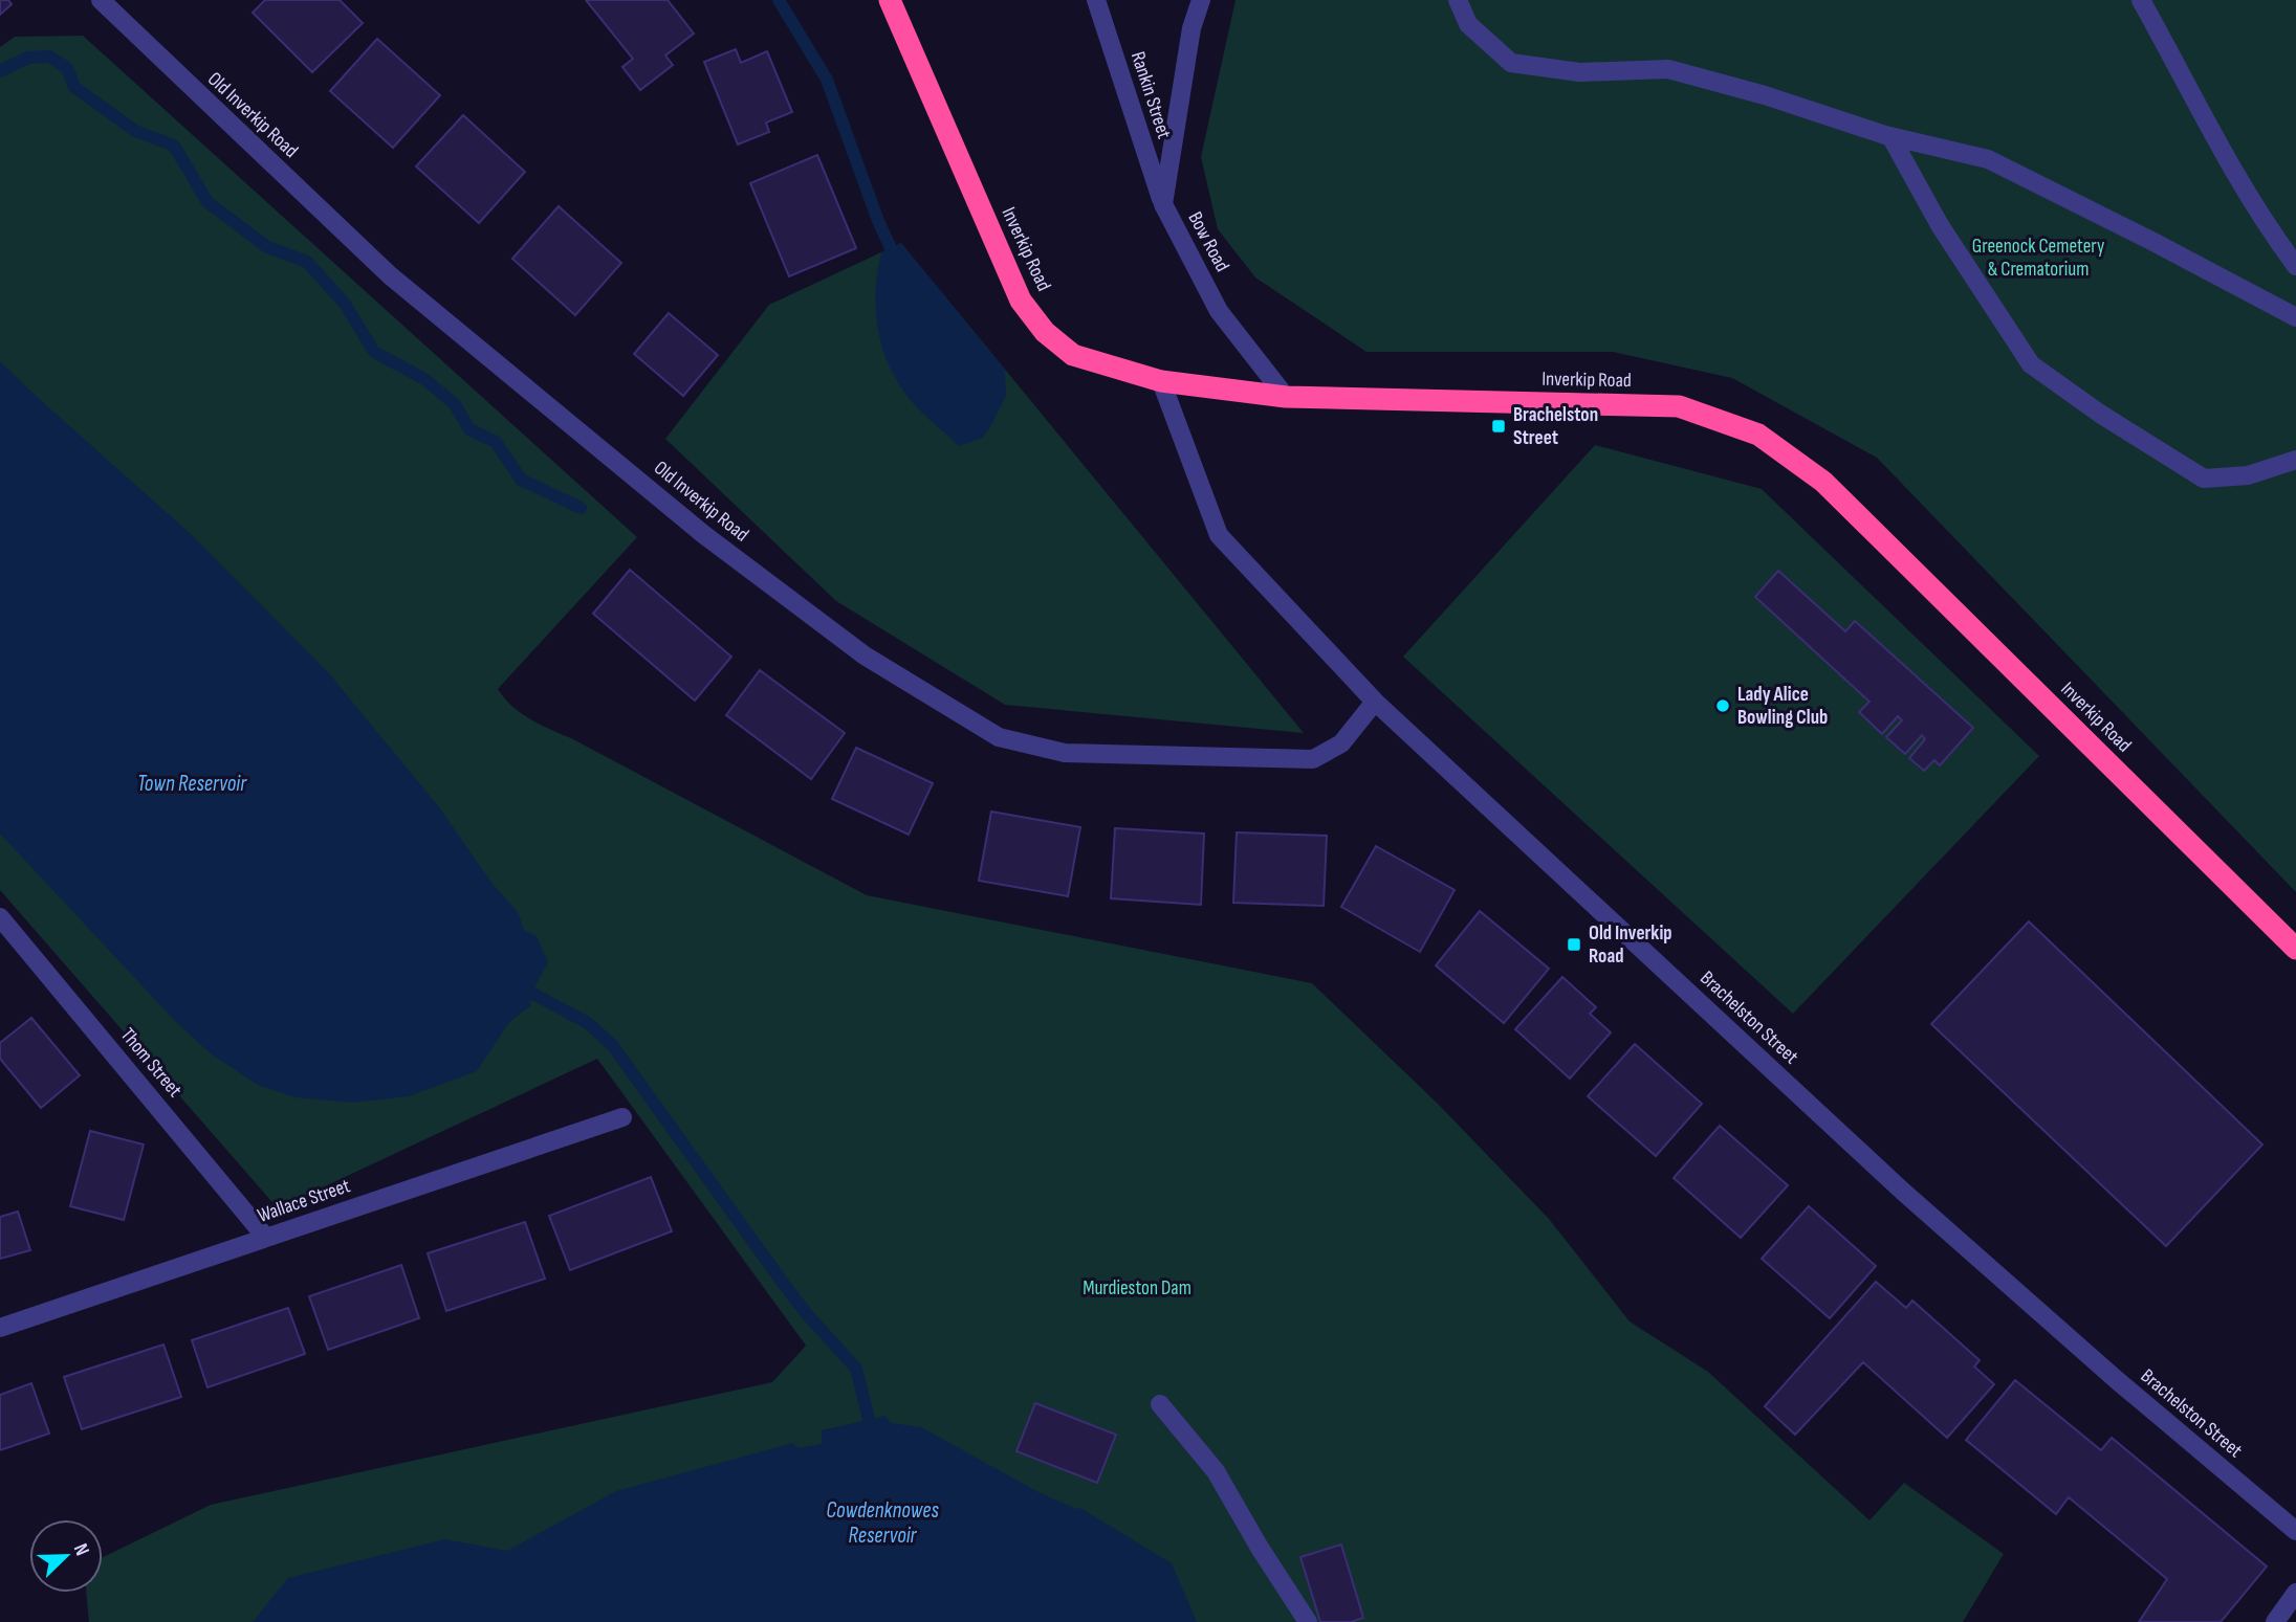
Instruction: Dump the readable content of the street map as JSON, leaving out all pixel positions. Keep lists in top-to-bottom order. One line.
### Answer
{"streets":{"highway":["Inverkip Road"],"street":["Rankin Street","Old Inverkip Road","Bow Road","Brachelston Street","Thom Street","Wallace Street"]},"crossings":[["Rankin Street","Bow Road"],["Old Inverkip Road","Brachelston Street"],["Bow Road","Inverkip Road"],["Inverkip Road","Brachelston Street"],["Thom Street","Wallace Street"]],"water":["Town Reservoir","Cowdenknowes Reservoir"],"parks":["Greenock Cemetery & Crematorium","Murdieston Dam"],"places":{"transit":["Brachelston Street","Old Inverkip Road"],"other":["Lady Alice Bowling Club"]},"north":"top right"}
